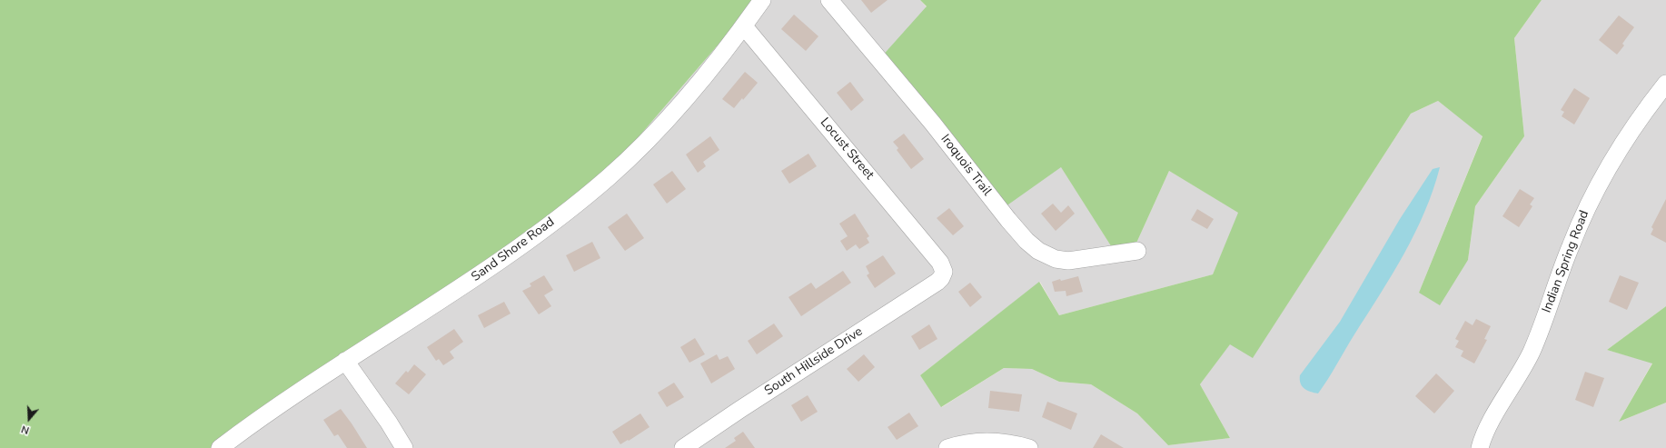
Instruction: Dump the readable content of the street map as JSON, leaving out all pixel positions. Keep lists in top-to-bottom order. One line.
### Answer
{"streets":{"street":["Locust Street","Iroquois Trail","Sand Shore Road","Indian Spring Road","South Hillside Drive"]},"crossings":[["Locust Street","Sand Shore Road"],["Locust Street","South Hillside Drive"]],"north":"bottom"}
